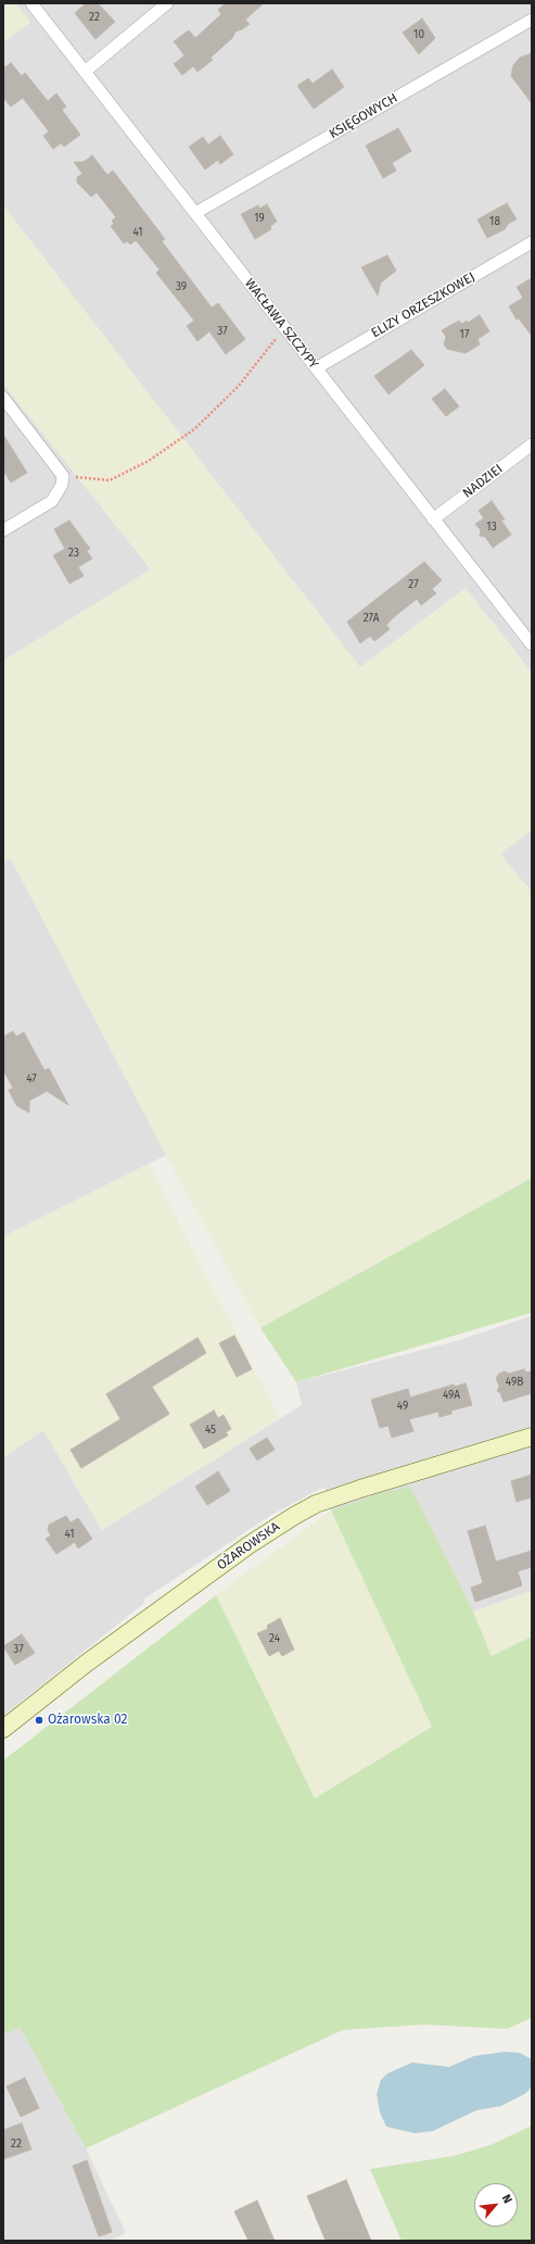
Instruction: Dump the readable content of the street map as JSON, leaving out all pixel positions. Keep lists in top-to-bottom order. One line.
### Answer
{"streets":{"main road":["OŻAROWSKA"],"street":["KSIĘGOWYCH","ELIZY ORZESZKOWEJ","WACŁAWA SZCZYPY","NADZIEI"]},"crossings":[["KSIĘGOWYCH","WACŁAWA SZCZYPY"],["ELIZY ORZESZKOWEJ","WACŁAWA SZCZYPY"],["WACŁAWA SZCZYPY","NADZIEI"]],"places":["Ożarowska 02"],"house_numbers":["22","10","19","18","41","39","37","17","13","23","27","27A","47","49B","49A","49","45","41","24","37","22"],"north":"top right"}
